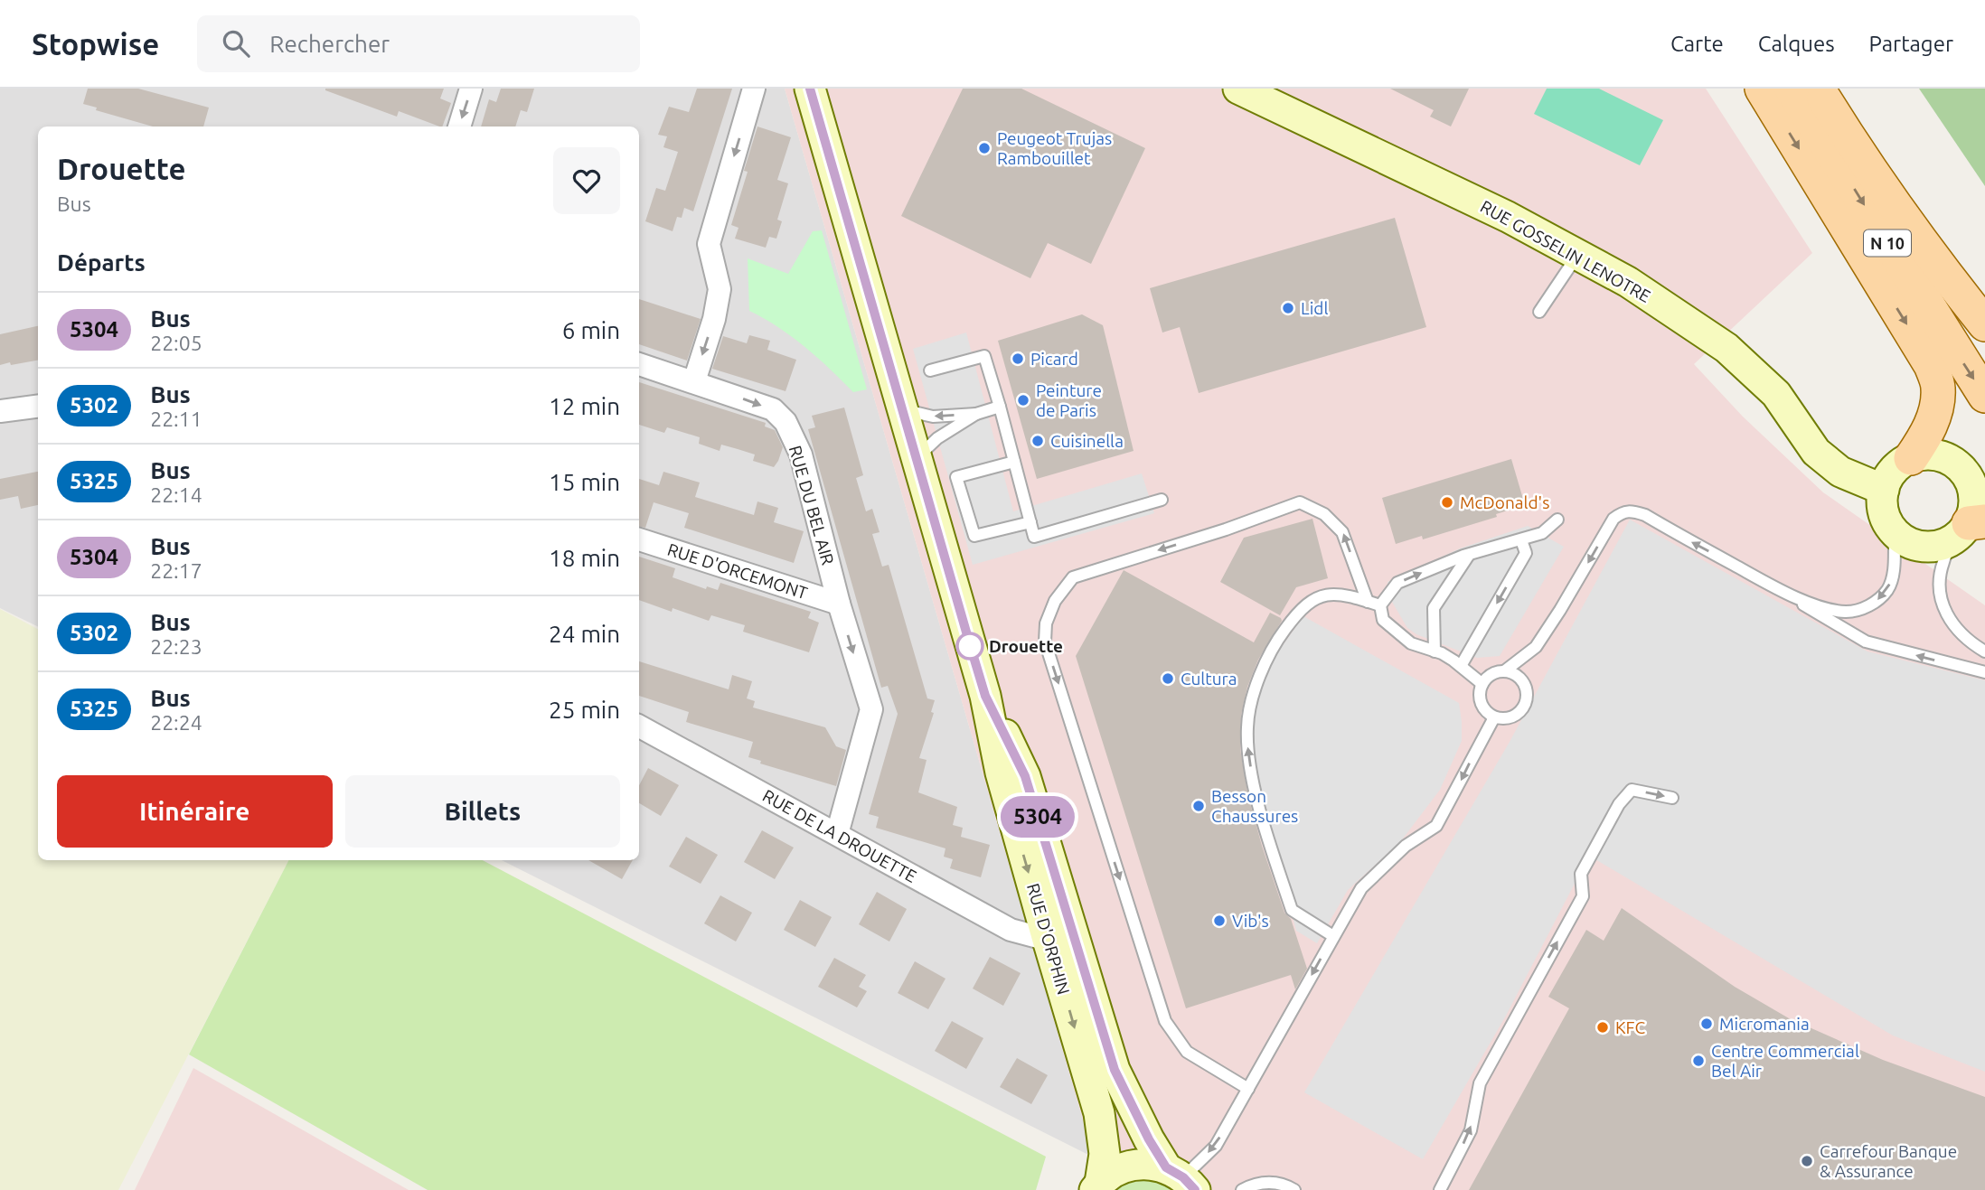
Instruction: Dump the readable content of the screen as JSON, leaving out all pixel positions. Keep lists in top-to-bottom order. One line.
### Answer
{"streets":{"main road":["N 10","RUE GOSSELIN LENOTRE","RUE D'ORPHIN"],"street":["RUE DU BEL AIR","RUE D'ORCEMONT","RUE DE LA DROUETTE"]},"crossings":[["RUE DU BEL AIR","RUE D'ORCEMONT"],["RUE DU BEL AIR","RUE DE LA DROUETTE"],["RUE DE LA DROUETTE","RUE D'ORPHIN"]],"one_way":["RUE DU BEL AIR"],"places":["Peugeot Trujas Rambouillet","Lidl","Picard","Peinture de Paris","Cuisinella","McDonald's","Drouette","Cultura","Besson Chaussures","Vib's","Micromania","KFC","Centre Commercial Bel Air","Carrefour Banque & Assurance"],"lines":["bus line 5304"],"page":{"header":"Stopwise","search":"Rechercher","nav":["Carte","Calques","Partager"],"on_map":"5304","heading":[["Drouette","Bus"],"Départs"],"list":[{"mark":"5304","name":"Bus","note":"22:05","value":"6 min"},{"mark":"5302","name":"Bus","note":"22:11","value":"12 min"},{"mark":"5325","name":"Bus","note":"22:14","value":"15 min"},{"mark":"5304","name":"Bus","note":"22:17","value":"18 min"},{"mark":"5302","name":"Bus","note":"22:23","value":"24 min"},{"mark":"5325","name":"Bus","note":"22:24","value":"25 min"}],"buttons":["Itinéraire","Billets"]}}
